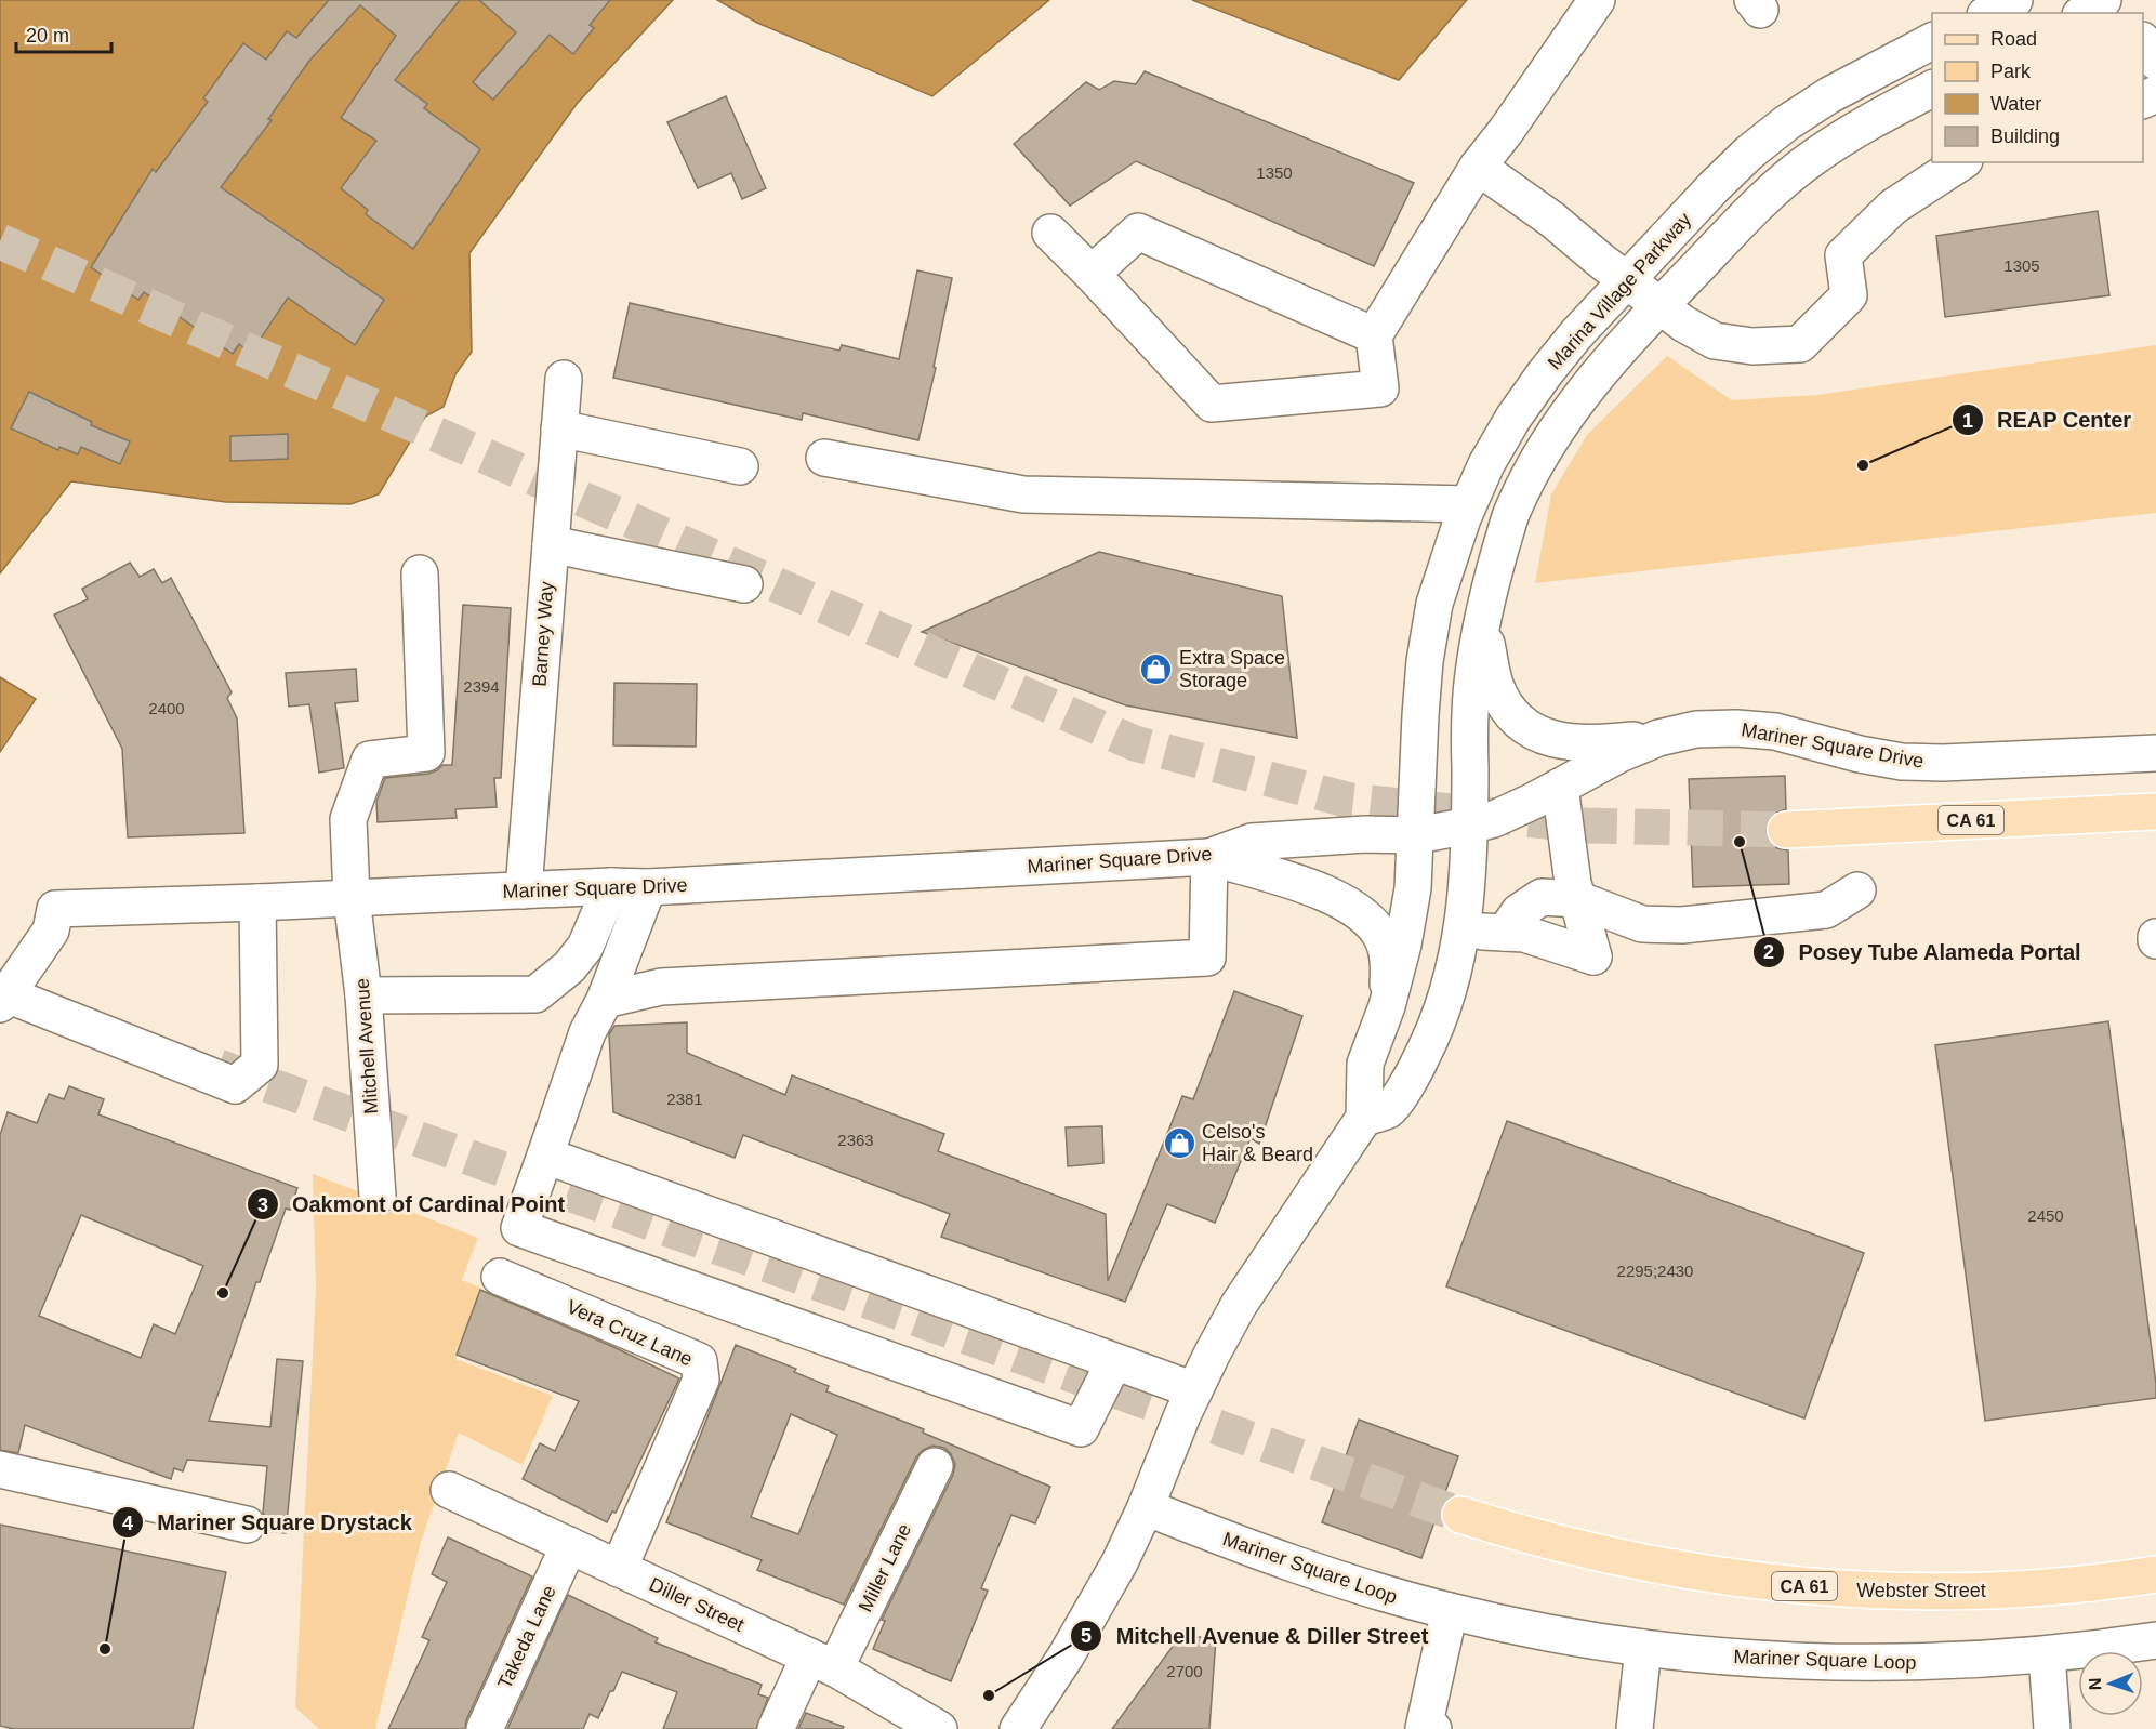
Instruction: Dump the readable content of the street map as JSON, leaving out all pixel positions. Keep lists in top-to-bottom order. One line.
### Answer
{"streets":{"main road":["CA 61","Webster Street"],"street":["Marina Village Parkway","Barney Way","Mariner Square Drive","Mitchell Avenue","Vera Cruz Lane","Miller Lane","Mariner Square Loop","Diller Street","Takeda Lane"]},"crossings":[["Marina Village Parkway","Mariner Square Drive"],["Barney Way","Mariner Square Drive"],["Mariner Square Drive","Mitchell Avenue"],["Vera Cruz Lane","Diller Street"],["Miller Lane","Diller Street"],["Diller Street","Takeda Lane"]],"places":{"other":["REAP Center","Posey Tube Alameda Portal","Oakmont of Cardinal Point","Mariner Square Drystack","Mitchell Avenue & Diller Street"],"shop":["Extra Space Storage","Celso's Hair & Beard"]},"house_numbers":["1350","1305","2394","2400","2381","2363","2450","2295;2430","2700"],"legend":["Road","Park","Water","Building"],"scale_bar":"20 m","north":"left"}
